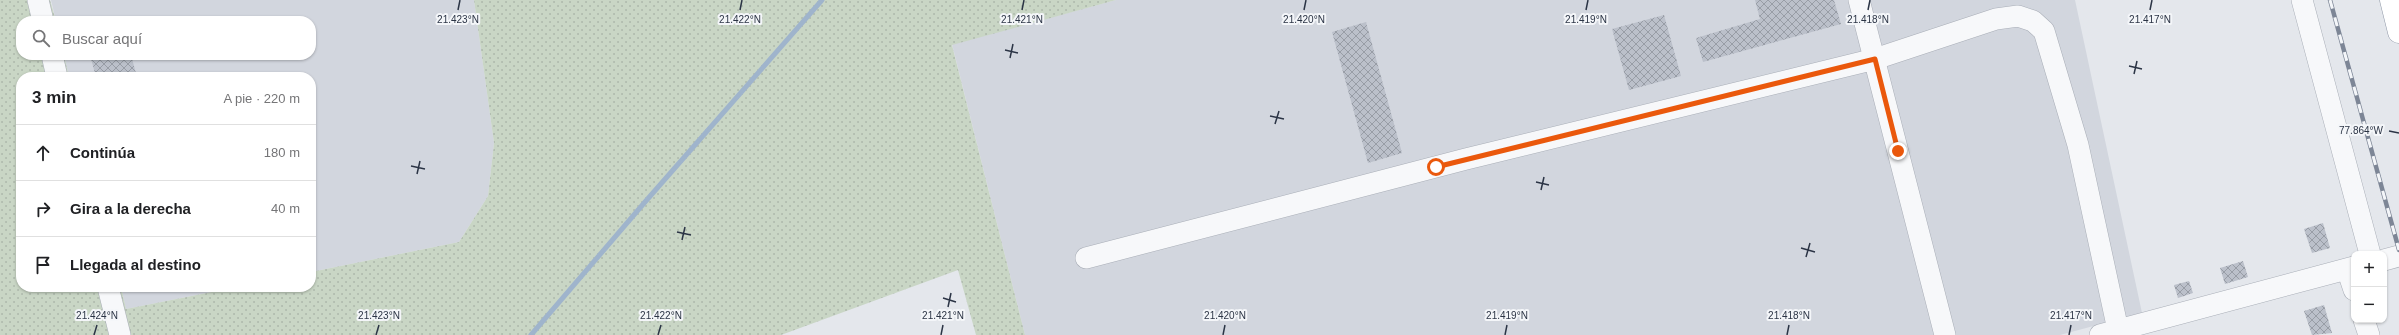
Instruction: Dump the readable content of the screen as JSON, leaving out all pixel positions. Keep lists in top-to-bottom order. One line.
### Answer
{"page":{"search":"Buscar aquí","heading":["3 min","A pie · 220 m"],"list":[["Continúa","180 m"],["Gira a la derecha","40 m"],"Llegada al destino"],"map_buttons":["+","−"]},"coordinates":["21.420°N","21.417°N","21.423°N","21.422°N","21.421°N","21.419°N","21.418°N","77.864°W","21.424°N"]}
